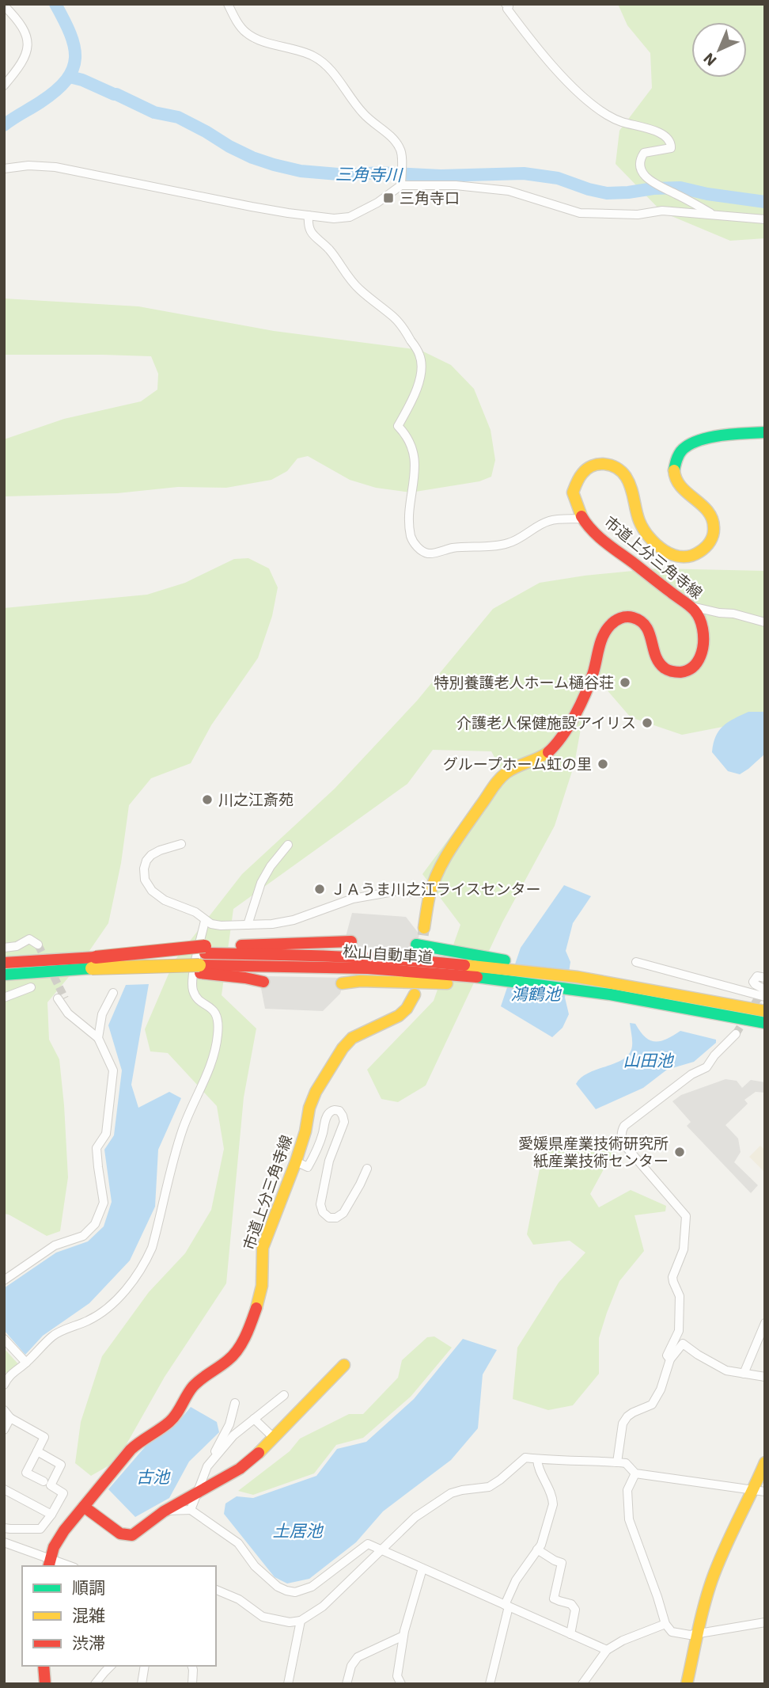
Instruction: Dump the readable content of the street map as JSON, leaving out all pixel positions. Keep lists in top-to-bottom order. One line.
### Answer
{"streets":{"main road":["市道上分三角寺線","松山自動車道"]},"water":["三角寺川","鴻鶴池","山田池","古池","土居池"],"places":{"transit":["三角寺口"],"other":["特別養護老人ホーム樋谷荘","介護老人保健施設アイリス","グループホーム虹の里","川之江斎苑","ＪＡうま川之江ライスセンター","愛媛県産業技術研究所 紙産業技術センター"]},"legend":["順調","混雑","渋滞"],"north":"bottom left"}
